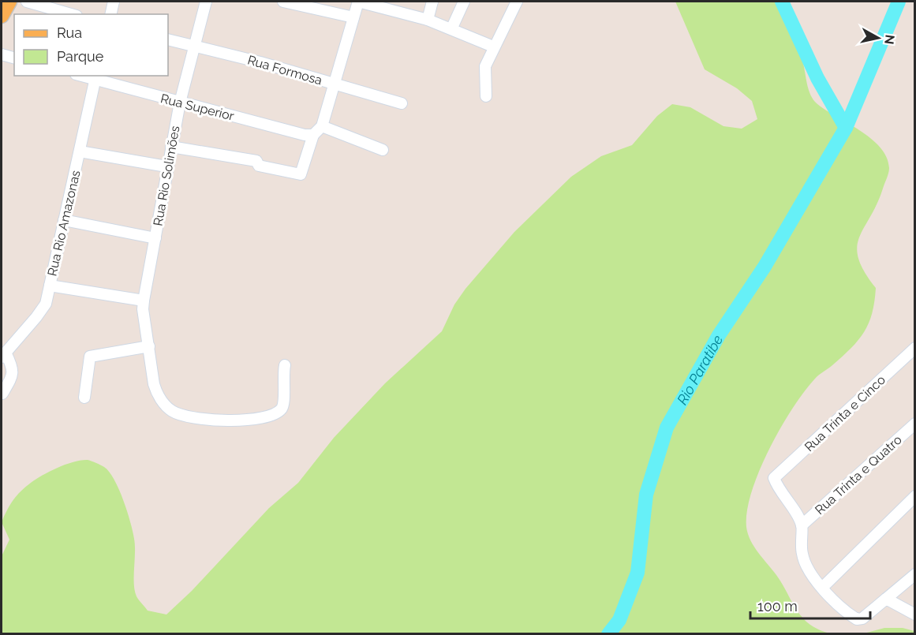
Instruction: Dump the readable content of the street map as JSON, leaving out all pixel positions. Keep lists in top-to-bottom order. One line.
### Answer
{"streets":{"street":["Rua Formosa","Rua Superior","Rua Rio Solimões","Rua Rio Amazonas","Rua Trinta e Cinco","Rua Trinta e Quatro"]},"crossings":[["Rua Formosa","Rua Rio Solimões"],["Rua Superior","Rua Rio Solimões"],["Rua Superior","Rua Rio Amazonas"],["Rua Trinta e Cinco","Rua Trinta e Quatro"]],"water":["Rio Paratibe"],"legend":["Rua","Parque"],"scale_bar":"100 m","north":"right"}
